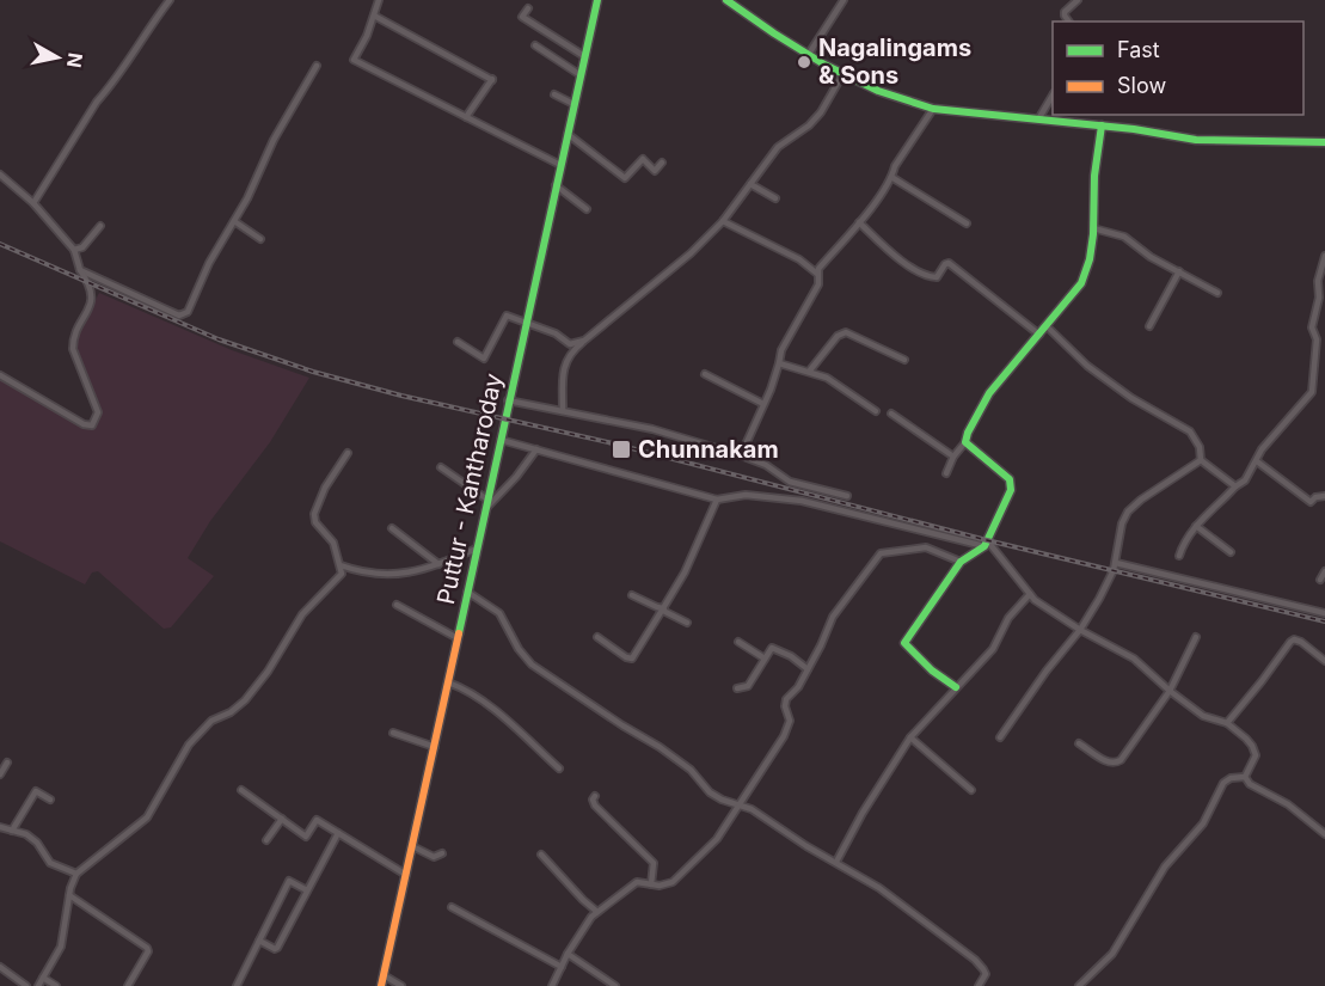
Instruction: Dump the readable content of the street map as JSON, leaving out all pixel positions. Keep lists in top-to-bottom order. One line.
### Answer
{"streets":{"main road":["Puttur - Kantharoday"]},"places":{"other":["Nagalingams & Sons"],"transit":["Chunnakam"]},"legend":["Fast","Slow"],"north":"right"}
